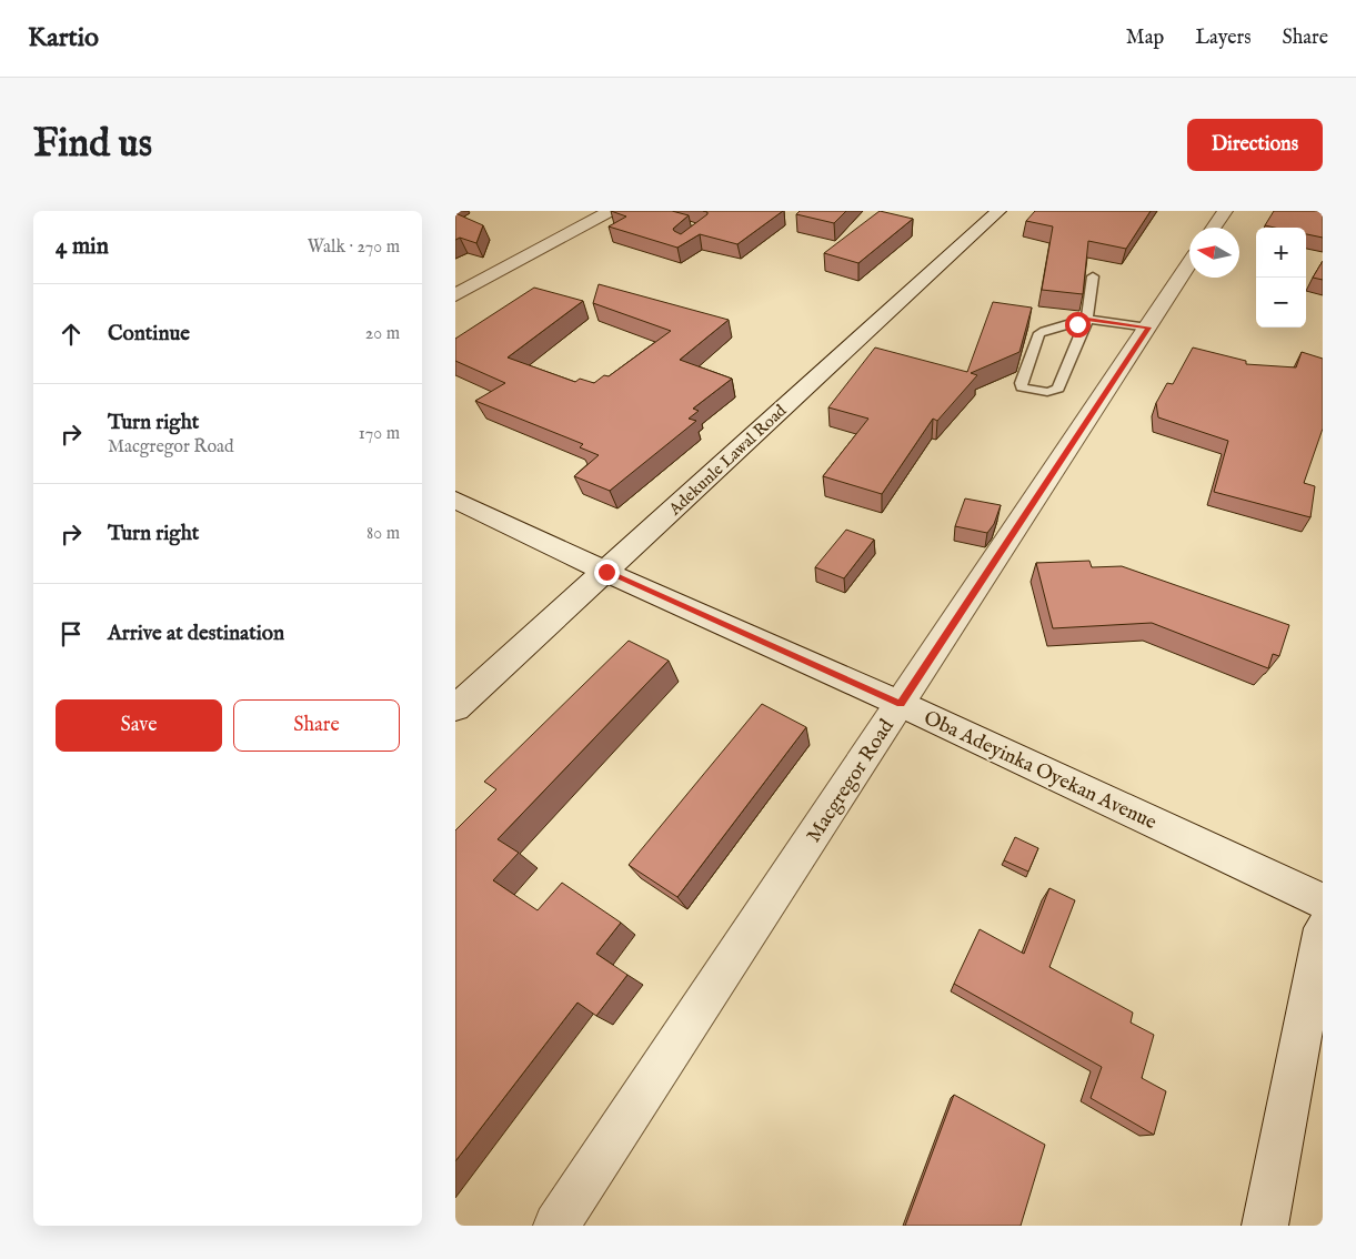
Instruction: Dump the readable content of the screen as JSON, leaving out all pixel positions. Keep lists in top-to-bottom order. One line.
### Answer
{"streets":{"main road":["Adekunle Lawal Road","Oba Adeyinka Oyekan Avenue","Macgregor Road"]},"crossings":[["Adekunle Lawal Road","Oba Adeyinka Oyekan Avenue"],["Oba Adeyinka Oyekan Avenue","Macgregor Road"]],"north":"left","page":{"header":"Kartio","nav":["Map","Layers","Share"],"buttons":["Directions",["Save","Share"]],"title":"Find us","heading":["4 min","Walk · 270 m"],"map_buttons":["+","−"],"list":[["Continue","20 m"],["Turn right","Macgregor Road","170 m"],["Turn right","80 m"],"Arrive at destination"]}}
